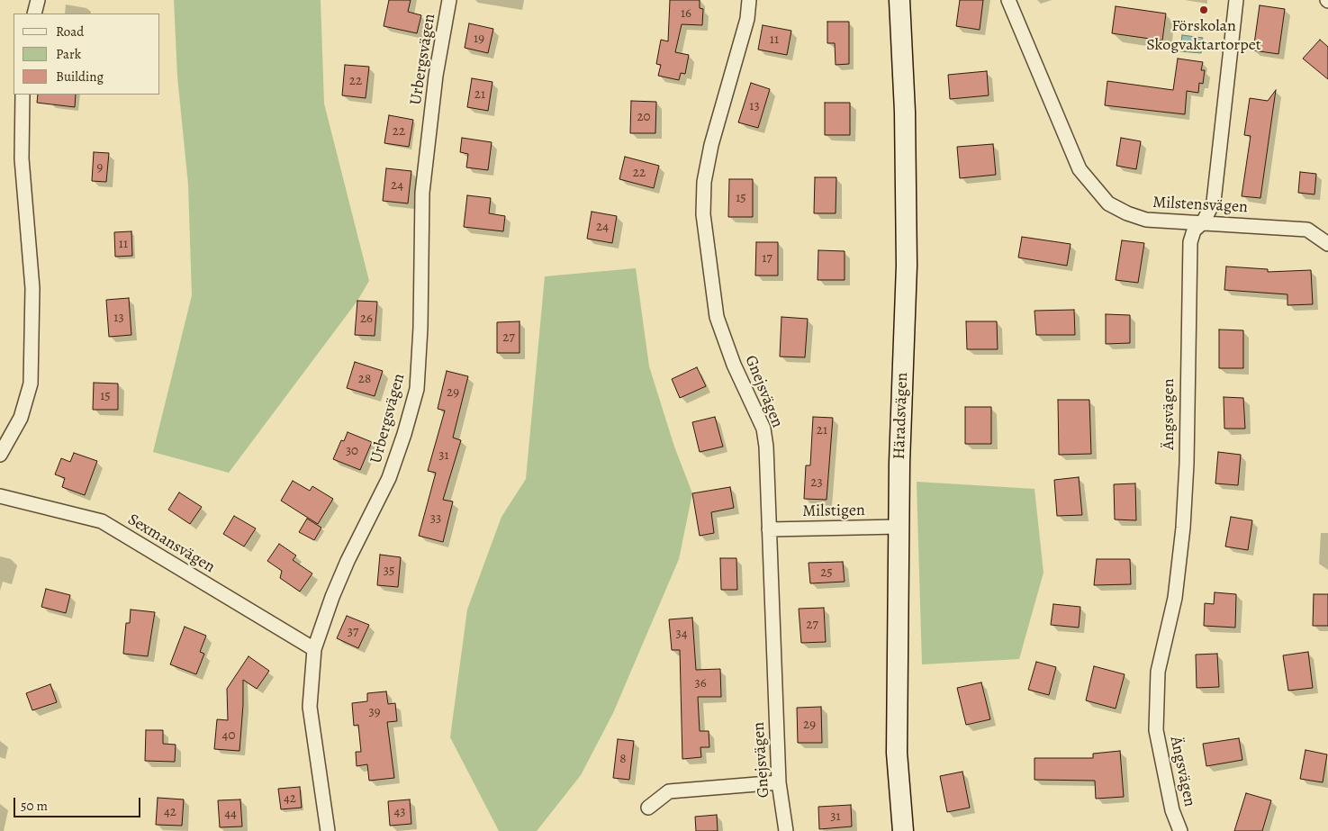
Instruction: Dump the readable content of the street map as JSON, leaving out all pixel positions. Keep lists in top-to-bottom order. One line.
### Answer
{"streets":{"street":["Urbergsvägen","Milstensvägen","Gnejsvägen","Ängsvägen","Häradsvägen","Milstigen","Sexmansvägen"]},"crossings":[["Urbergsvägen","Sexmansvägen"],["Milstensvägen","Ängsvägen"],["Gnejsvägen","Milstigen"],["Häradsvägen","Milstigen"]],"places":["Förskolan Skogvaktartorpet"],"house_numbers":["16","19","11","22","21","13","20","22","9","22","24","15","24","11","17","13","26","27","28","29","15","21","30","31","23","33","35","25","27","37","34","36","39","29","40","8","42","42","43","44","31"],"legend":["Road","Park","Building"],"scale_bar":"50 m"}
